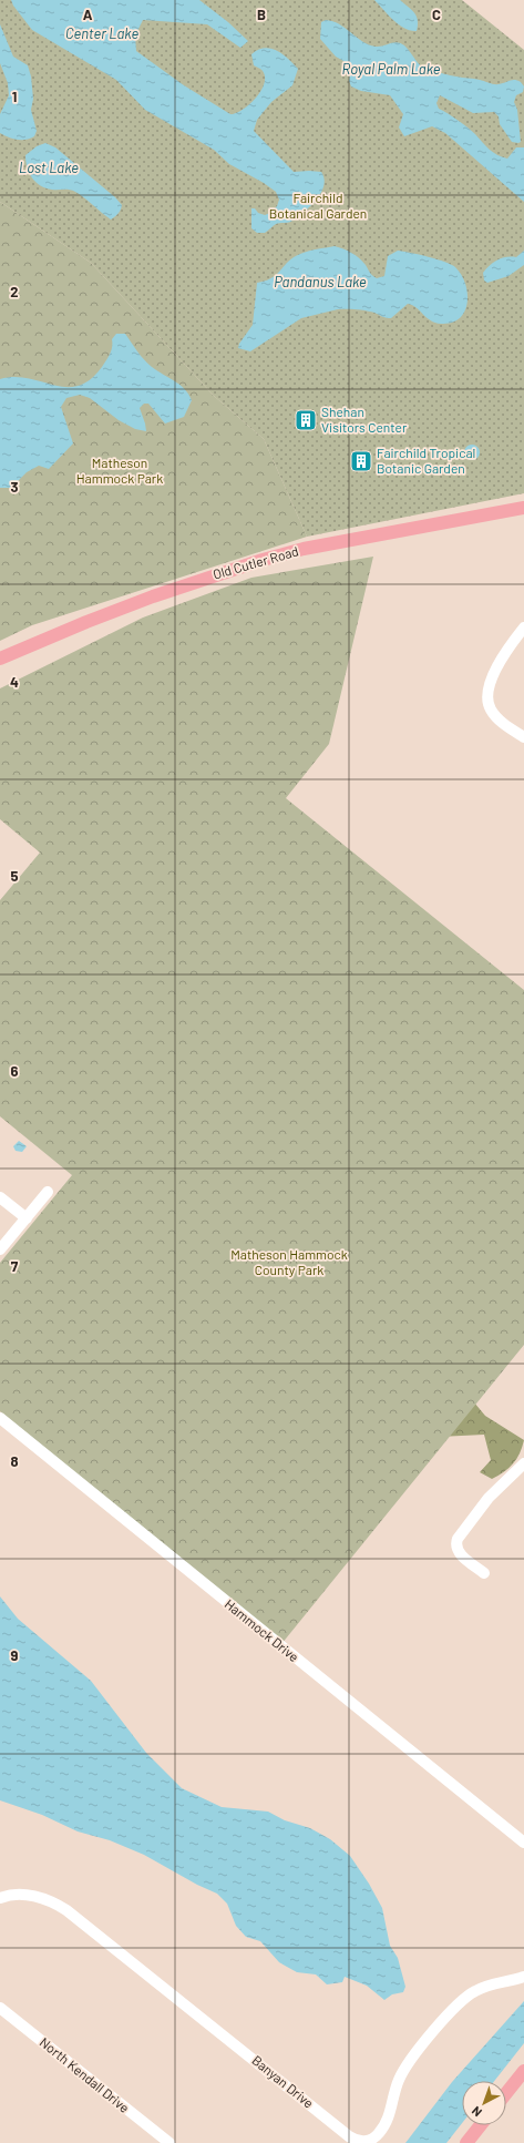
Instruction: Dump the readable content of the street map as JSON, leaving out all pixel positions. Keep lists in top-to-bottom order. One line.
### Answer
{"streets":{"main road":["Old Cutler Road"],"street":["Hammock Drive","North Kendall Drive","Banyan Drive"]},"water":["Center Lake","Royal Palm Lake","Lost Lake","Pandanus Lake"],"parks":["Fairchild Botanical Garden","Matheson Hammock Park","Matheson Hammock County Park"],"places":{"building":["Shehan Visitors Center","Fairchild Tropical Botanic Garden"]},"north":"bottom left","grid":{"columns":["A","B","C"],"rows":["1","2","3","4","5","6","7","8","9"]}}
